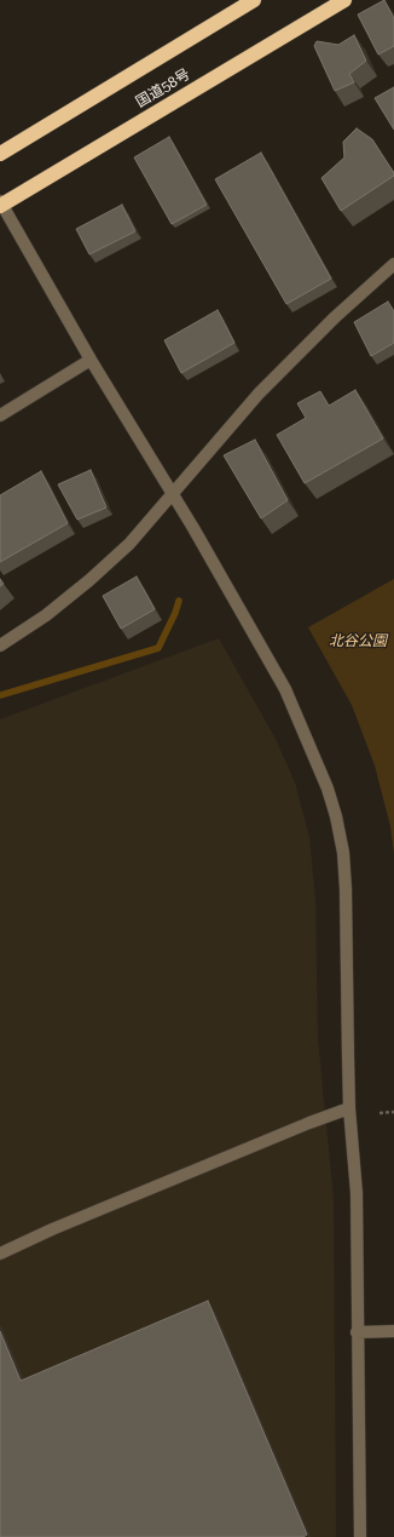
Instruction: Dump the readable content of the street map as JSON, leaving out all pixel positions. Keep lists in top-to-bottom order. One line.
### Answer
{"streets":{"highway":["国道58号"]},"parks":["北谷公園"]}
